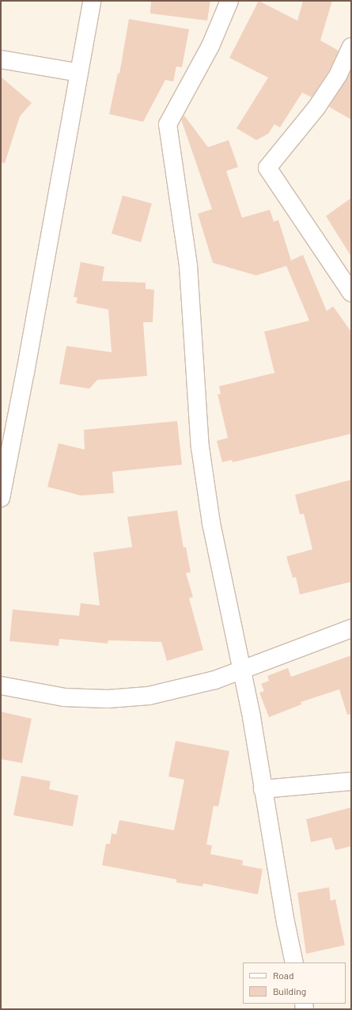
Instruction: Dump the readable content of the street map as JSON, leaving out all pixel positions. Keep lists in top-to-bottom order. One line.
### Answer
{"legend":["Road","Building"]}
